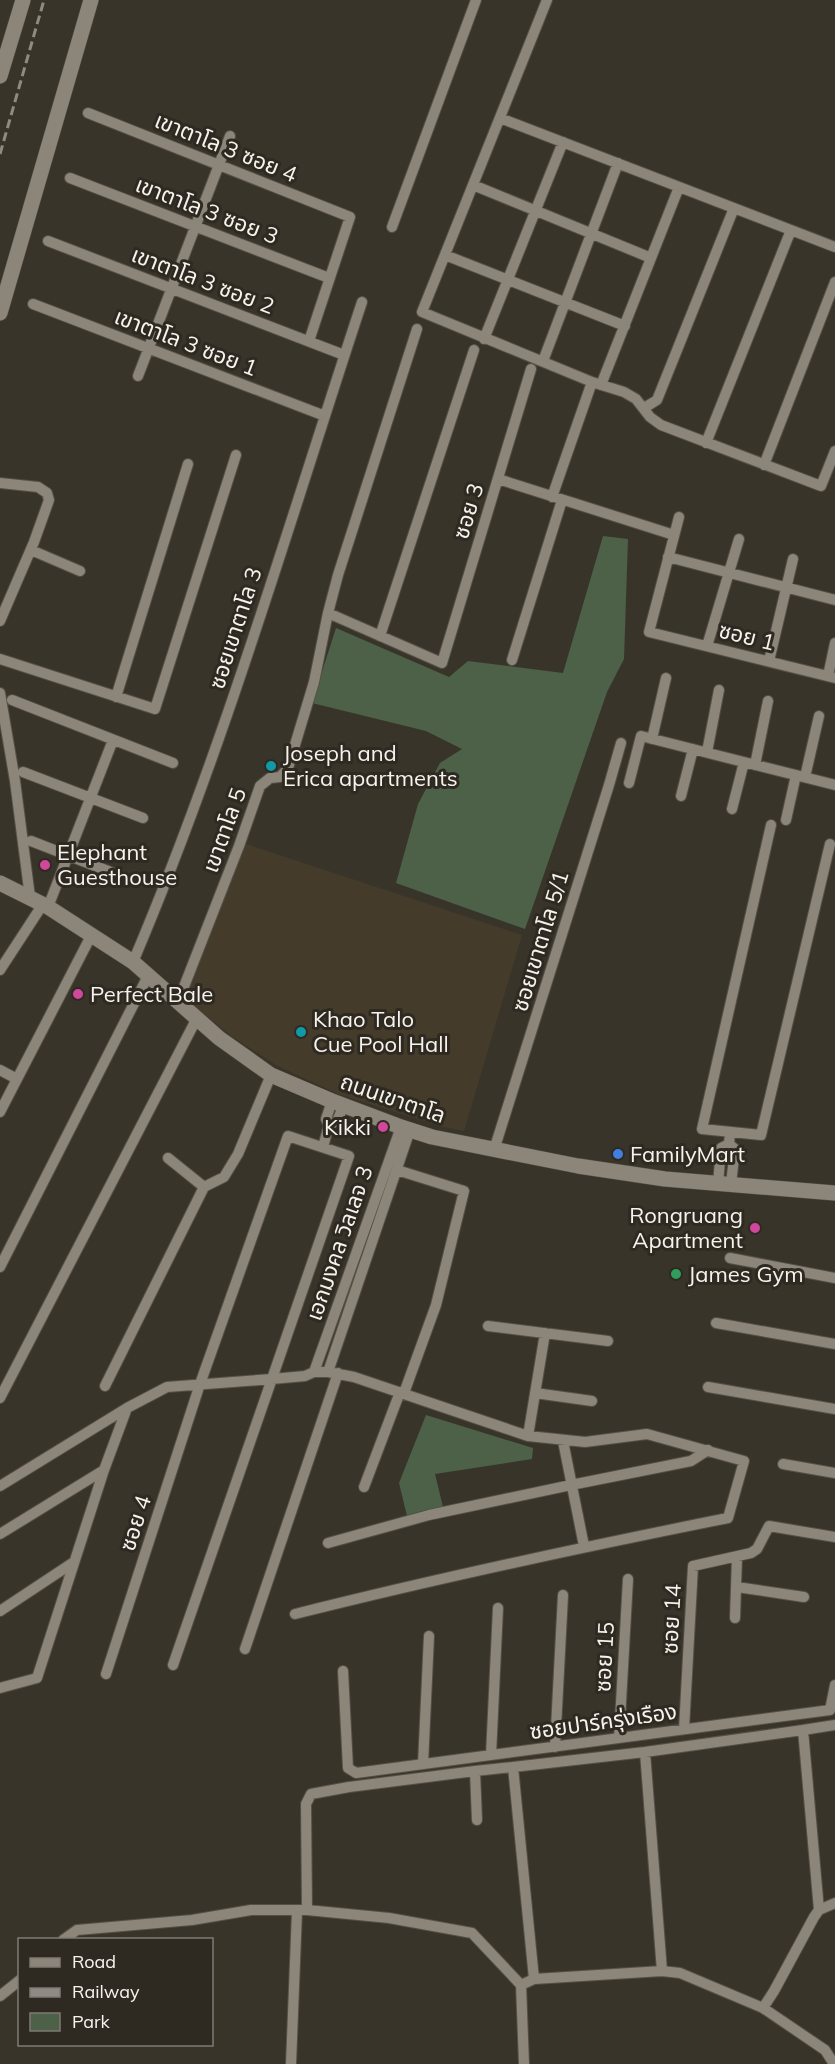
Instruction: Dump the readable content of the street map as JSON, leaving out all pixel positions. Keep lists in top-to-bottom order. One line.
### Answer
{"streets":{"street":["เขาตาโล 3 ซอย 4","เขาตาโล 3 ซอย 3","เขาตาโล 3 ซอย 2","เขาตาโล 3 ซอย 1","ซอย 3","ซอยเขาตาโล 3","ซอย 1","เขาตาโล 5","ซอยเขาตาโล 5/1","ถนนเขาตาโล","เอกมงคล วิลเลจ 3","ซอย 4","ซอย 14","ซอย 15","ซอยปาร์ครุ่งเรือง"]},"crossings":[["เขาตาโล 3 ซอย 4","เขาตาโล 3 ซอย 3"],["เขาตาโล 3 ซอย 2","ซอยเขาตาโล 3"],["เขาตาโล 3 ซอย 1","ซอยเขาตาโล 3"],["ซอยเขาตาโล 3","ถนนเขาตาโล"],["เขาตาโล 5","ถนนเขาตาโล"],["ซอยเขาตาโล 5/1","ถนนเขาตาโล"],["ถนนเขาตาโล","เอกมงคล วิลเลจ 3"],["ซอย 14","ซอยปาร์ครุ่งเรือง"],["ซอย 15","ซอยปาร์ครุ่งเรือง"]],"places":["Joseph and Erica apartments","Elephant Guesthouse","Perfect Bale","Khao Talo Cue Pool Hall","Kikki","FamilyMart","Rongruang Apartment","James Gym"],"legend":["Road","Railway","Park"]}
